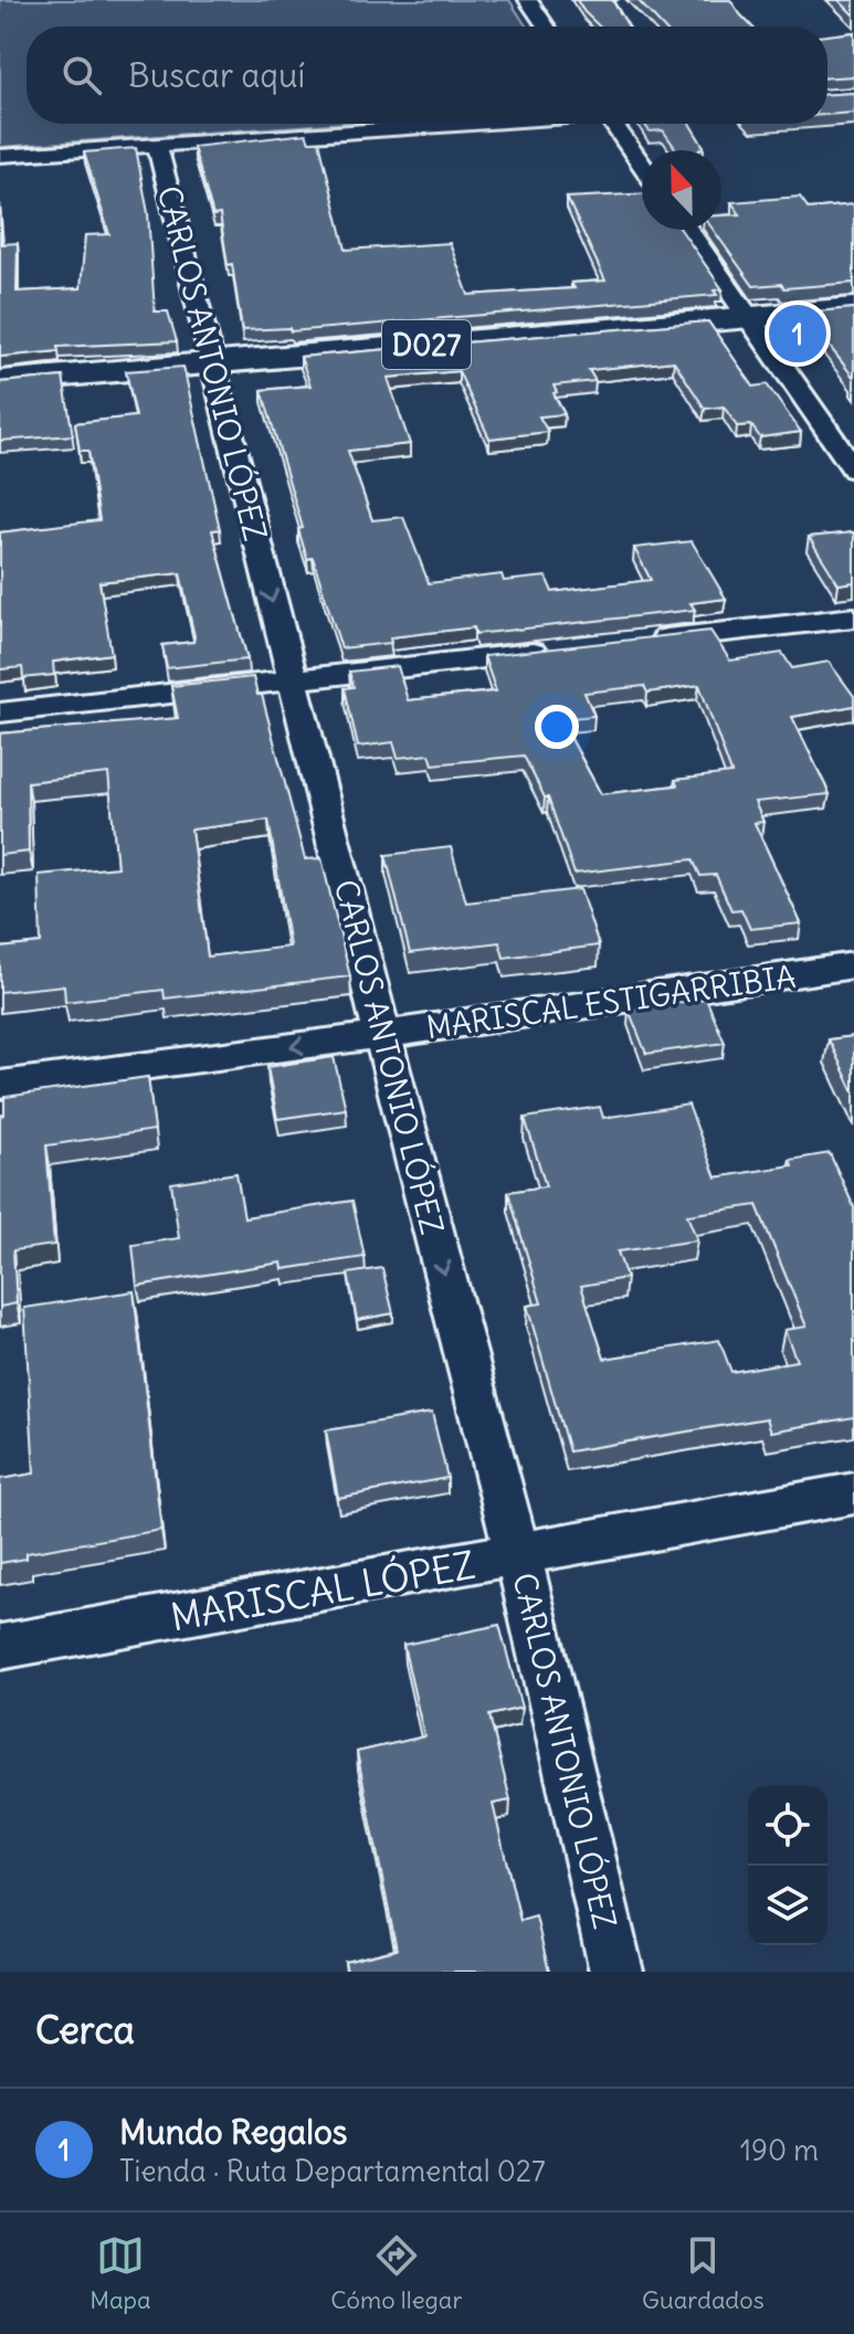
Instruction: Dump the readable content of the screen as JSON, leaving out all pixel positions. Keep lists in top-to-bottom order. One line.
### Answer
{"streets":{"main road":["D027"],"street":["CARLOS ANTONIO LÓPEZ","MARISCAL ESTIGARRIBIA","MARISCAL LÓPEZ"]},"crossings":[["D027","CARLOS ANTONIO LÓPEZ"],["CARLOS ANTONIO LÓPEZ","MARISCAL ESTIGARRIBIA"],["CARLOS ANTONIO LÓPEZ","MARISCAL LÓPEZ"]],"one_way":["CARLOS ANTONIO LÓPEZ","MARISCAL ESTIGARRIBIA"],"north":"top","page":{"search":"Buscar aquí","pins":"1","heading":"Cerca","list":[{"mark":"1","name":"Mundo Regalos","note":"Tienda · Ruta Departamental 027","value":"190 m"}],"nav":["Mapa","Cómo llegar","Guardados"]}}
